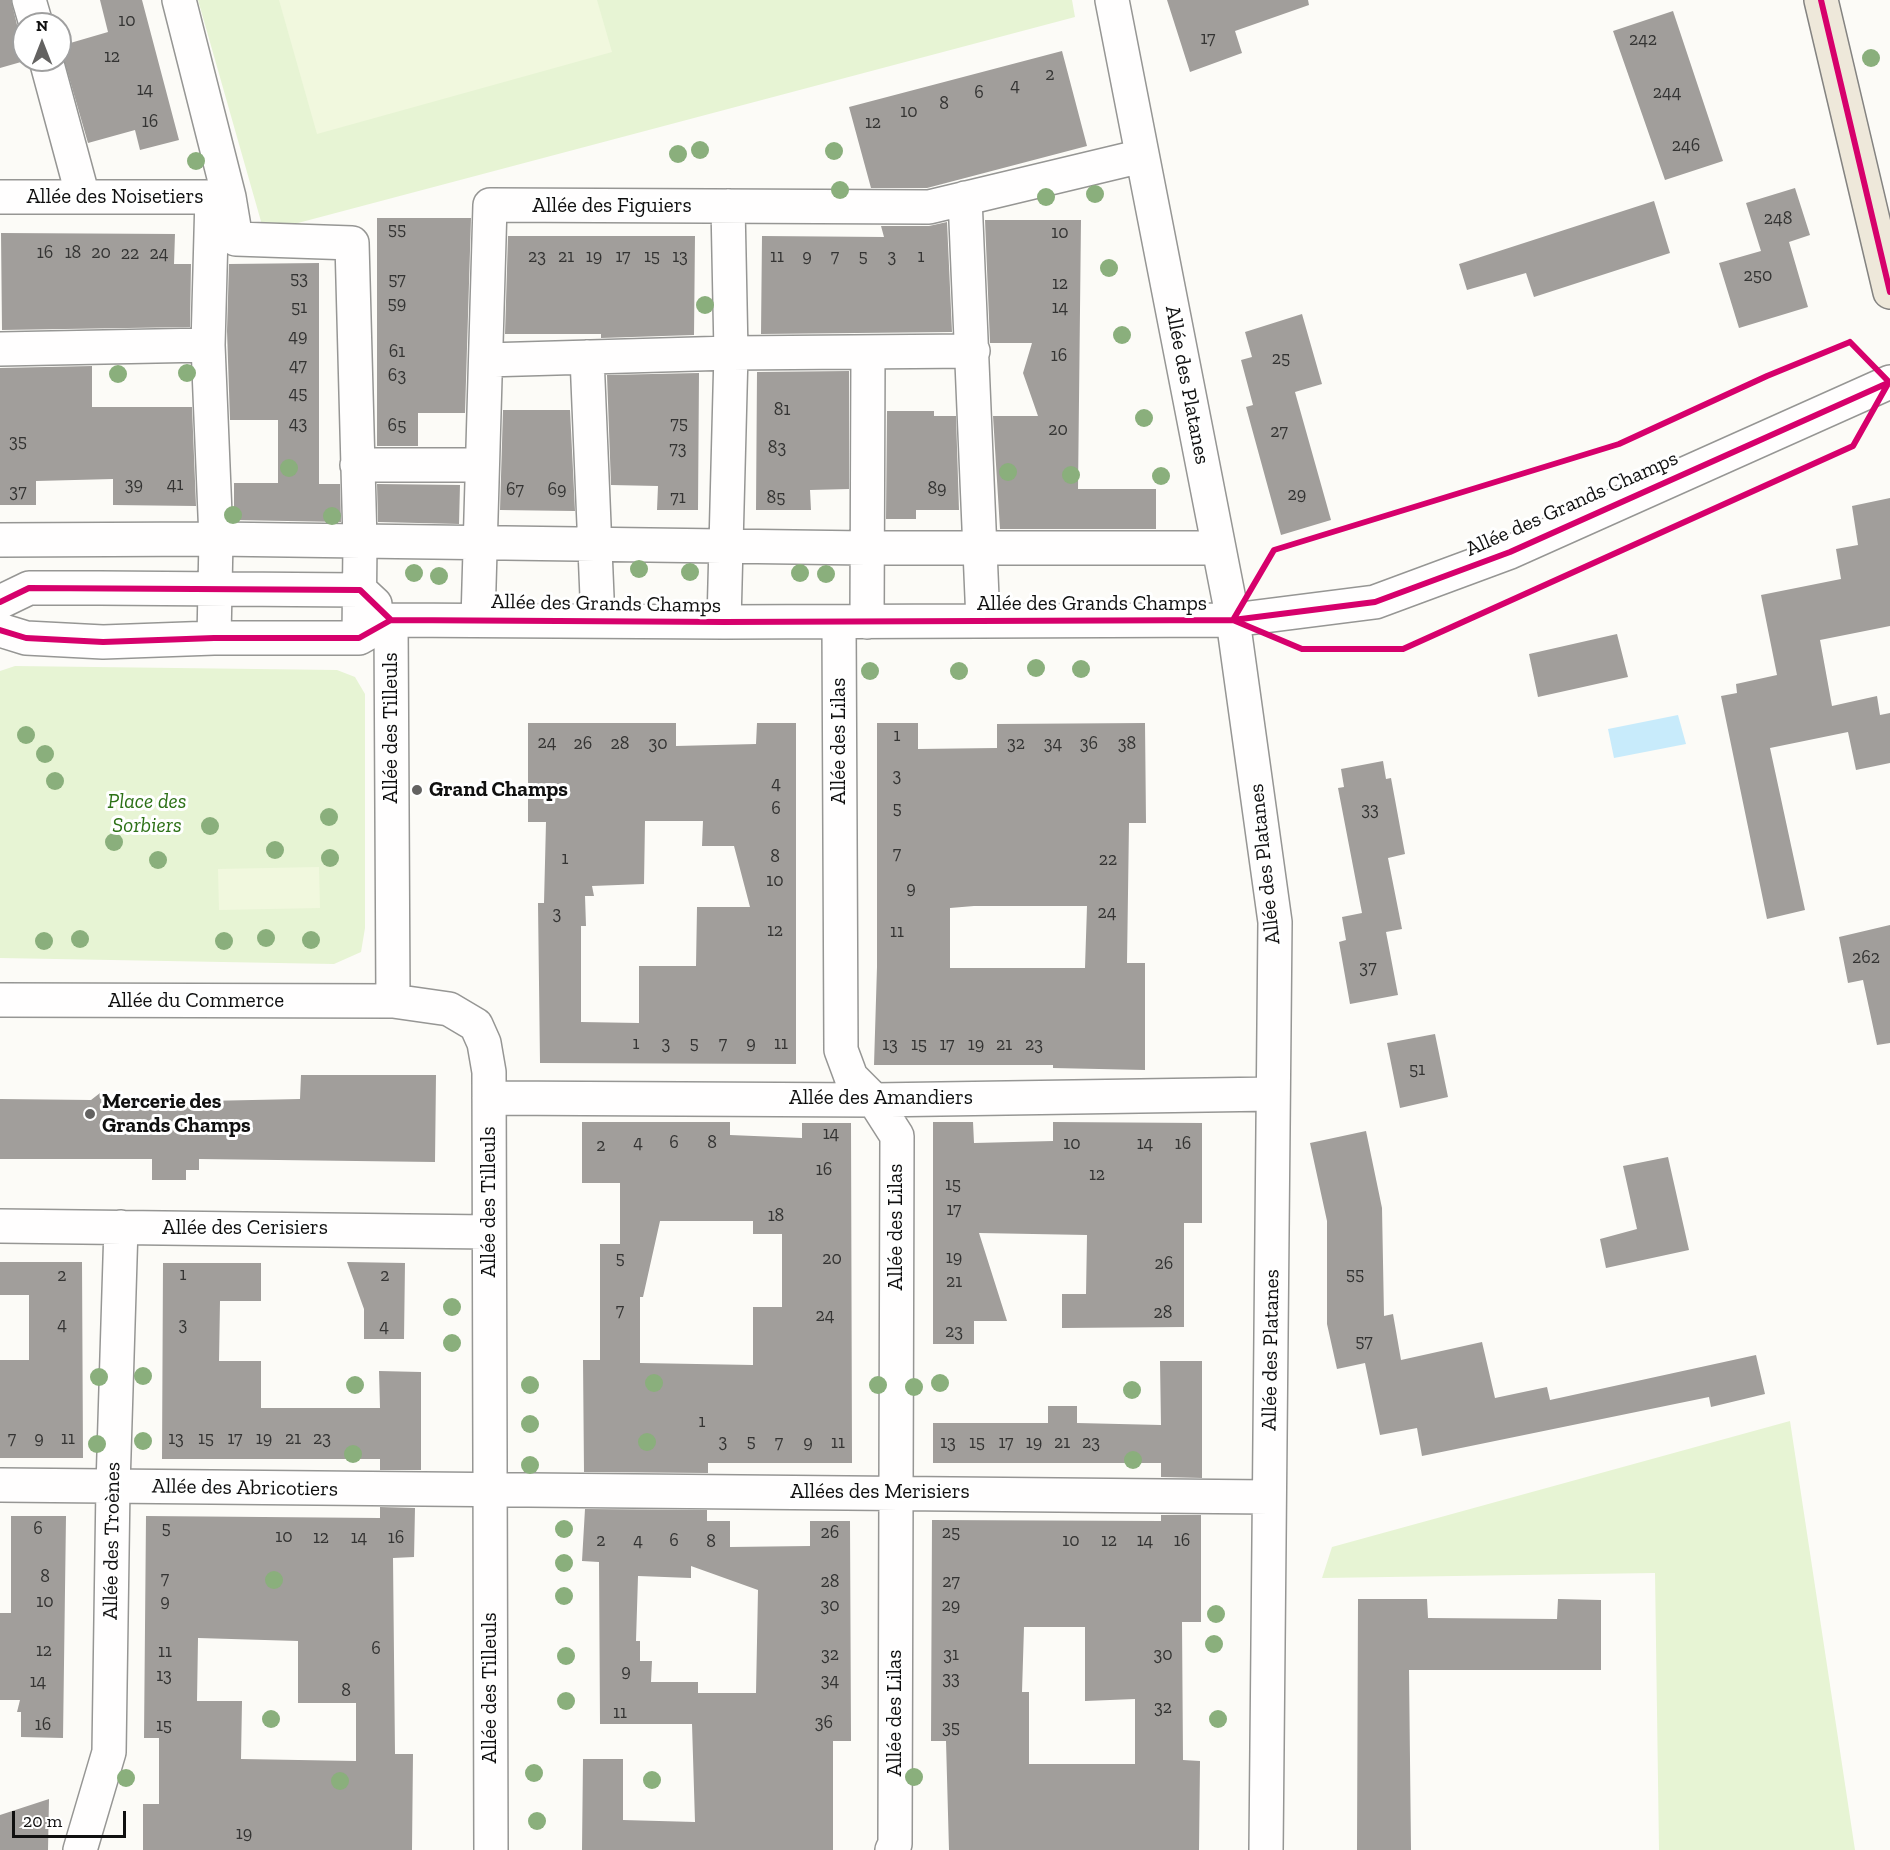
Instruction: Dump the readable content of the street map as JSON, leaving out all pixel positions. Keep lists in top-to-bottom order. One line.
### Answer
{"streets":{"street":["Allée des Noisetiers","Allée des Figuiers","Allée des Platanes","Allée des Grands Champs","Allée des Tilleuls","Allée des Lilas","Allée du Commerce","Allée des Amandiers","Allée des Cerisiers","Allée des Abricotiers","Allées des Merisiers","Allée des Troènes"]},"crossings":[["Allée des Figuiers","Allée des Platanes"],["Allée des Figuiers","Allée des Grands Champs"],["Allée des Platanes","Allée des Grands Champs"],["Allée des Platanes","Allée des Amandiers"],["Allée des Platanes","Allées des Merisiers"],["Allée des Grands Champs","Allée des Tilleuls"],["Allée des Grands Champs","Allée des Lilas"],["Allée des Tilleuls","Allée du Commerce"],["Allée des Tilleuls","Allée des Amandiers"],["Allée des Tilleuls","Allée des Cerisiers"],["Allée des Tilleuls","Allée des Abricotiers"],["Allée des Tilleuls","Allées des Merisiers"],["Allée des Lilas","Allée des Amandiers"],["Allée des Lilas","Allées des Merisiers"],["Allée des Cerisiers","Allée des Troènes"],["Allée des Abricotiers","Allées des Merisiers"],["Allée des Abricotiers","Allée des Troènes"]],"parks":["Place des Sorbiers"],"places":["Grand Champs","Mercerie des Grands Champs"],"house_numbers":["10","17","242","12","2","4","14","6","244","8","10","16","12","246","248","55","10","16","18","20","22","24","23","21","19","17","15","13","11","9","7","5","3","1","250","53","57","12","59","51","14","49","61","16","25","47","63","45","81","43","75","65","20","27","35","83","73","39","41","89","67","69","37","29","71","85","1","24","26","28","30","32","34","36","38","3","4","6","5","33","7","8","1","22","10","9","24","3","12","11","262","37","1","3","5","7","9","11","13","15","17","19","21","23","51","14","4","6","8","10","14","16","2","16","12","15","17","18","19","5","20","26","1","55","2","2","21","7","28","24","4","3","4","23","57","1","7","9","11","13","15","17","19","21","23","3","5","7","9","11","13","15","17","19","21","23","6","5","26","25","10","12","14","16","2","4","6","10","12","14","16","8","8","7","28","27","10","9","30","29","6","12","11","32","31","30","9","13","33","34","14","8","32","11","36","16","15","35","19"],"scale_bar":"20 m","north":"top"}
